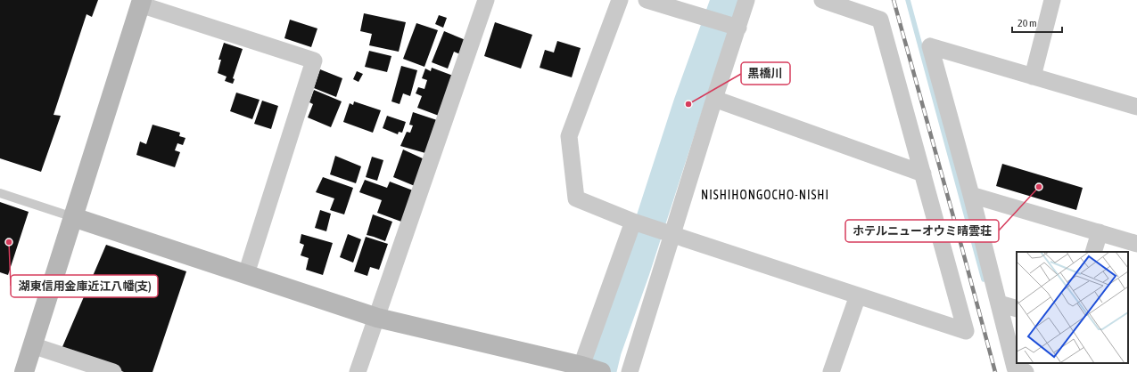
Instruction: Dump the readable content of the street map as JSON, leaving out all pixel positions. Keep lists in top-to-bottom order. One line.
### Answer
{"districts":["NISHIHONGOCHO-NISHI"],"places":["黒橋川","ホテルニューオウミ晴雲荘","湖東信用金庫近江八幡(支)"],"scale_bar":"20 m"}
